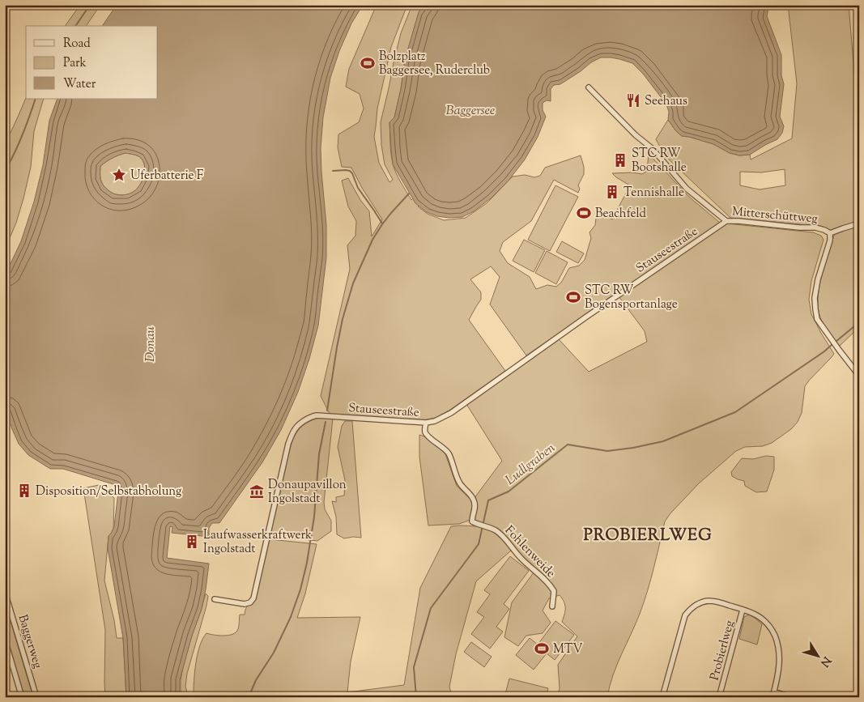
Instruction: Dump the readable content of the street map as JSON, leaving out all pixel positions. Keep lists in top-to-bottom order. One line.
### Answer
{"streets":{"street":["Mitterschüttweg","Stauseestraße","Fohlenweide","Baggerweg","Probierlweg"]},"crossings":[["Mitterschüttweg","Stauseestraße"],["Stauseestraße","Fohlenweide"]],"districts":["PROBIERLWEG"],"water":["Baggersee","Donau","Ludlgraben"],"places":{"sports":["Bolzplatz Baggersee, Ruderclub","Beachfeld","STC RW Bogensportanlage","MTV"],"restaurant":["Seehaus"],"building":["STC RW Bootshalle","Tennishalle","Disposition/Selbstabholung","Laufwasserkraftwerk Ingolstadt"],"place":["Uferbatterie F"],"museum":["Donaupavillon Ingolstadt"]},"legend":["Road","Park","Water"],"north":"bottom right"}
